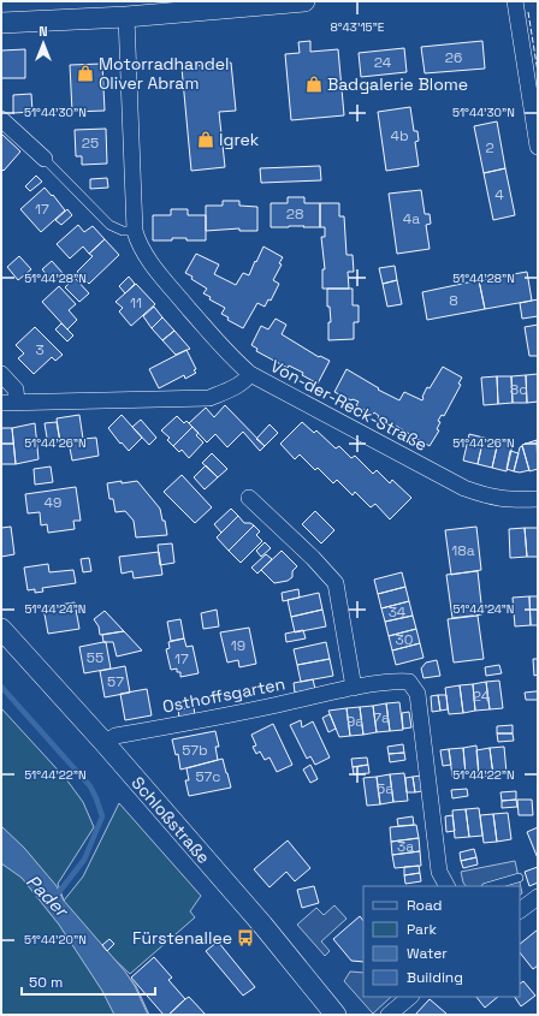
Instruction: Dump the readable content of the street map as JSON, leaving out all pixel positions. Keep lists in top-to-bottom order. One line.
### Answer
{"streets":{"street":["Von-der-Reck-Straße","Osthoffsgarten","Schloßstraße"]},"crossings":[["Osthoffsgarten","Schloßstraße"]],"water":["Pader"],"places":{"shop":["Motorradhandel Oliver Abram","Badgalerie Blome","Igrek"],"bus stop":["Fürstenallee"]},"house_numbers":["26","24","4b","25","2","4","17","28","4a","8","11","3","8c","49","18a","34","30","19","55","17","57","24","7a","9a","57b","57c","5a","3a"],"legend":["Road","Park","Water","Building"],"scale_bar":"50 m","north":"top","coordinates":["8°43'15\"E","51°44'30\"N","51°44'28\"N","51°44'26\"N","51°44'24\"N","51°44'22\"N","51°44'20\"N"]}
